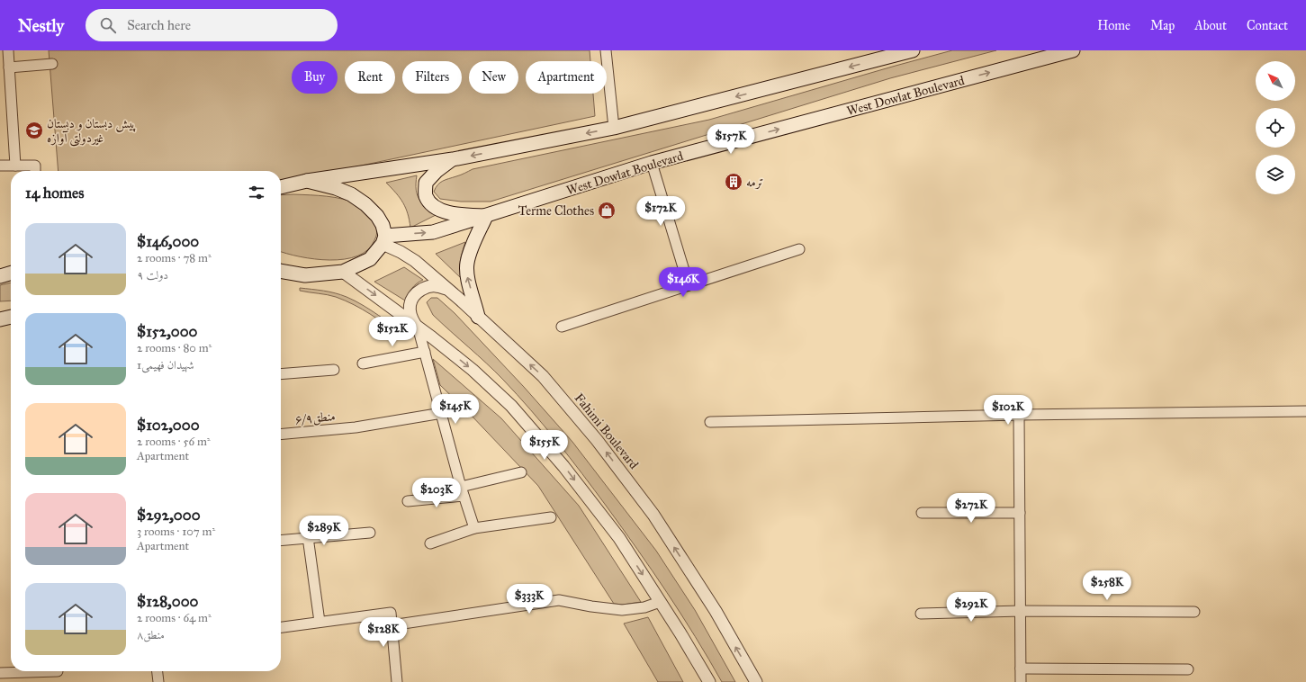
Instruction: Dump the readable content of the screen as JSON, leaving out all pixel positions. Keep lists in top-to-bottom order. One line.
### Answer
{"streets":{"main road":["West Dowlat Boulevard"],"street":["منطق۶/۹","Fahimi Boulevard"]},"crossings":[["West Dowlat Boulevard","Fahimi Boulevard"]],"places":{"school or university":["پیش دبستان و دبستان غیردولتی آوازه"],"building":["ترمه"],"shop":["Terme Clothes"]},"north":"top left","page":{"header":"Nestly","search":"Search here","nav":["Home","Map","About","Contact"],"chip":["Buy","Rent","Filters","New","Apartment"],"price":["$157K","$172K","$146K","$152K","$145K","$102K","$155K","$203K","$272K","$289K","$258K","$333K","$292K","$128K"],"heading":"14 homes","list":[{"name":"$146,000","note":"2 rooms · 78 m² · ۹ دولت"},{"name":"$152,000","note":"2 rooms · 80 m² · 1شهیدان فهیمی"},{"name":"$102,000","note":"2 rooms · 56 m² · Apartment"},{"name":"$292,000","note":"3 rooms · 107 m² · Apartment"},{"name":"$128,000","note":"2 rooms · 64 m² · منطق۸"}]}}
